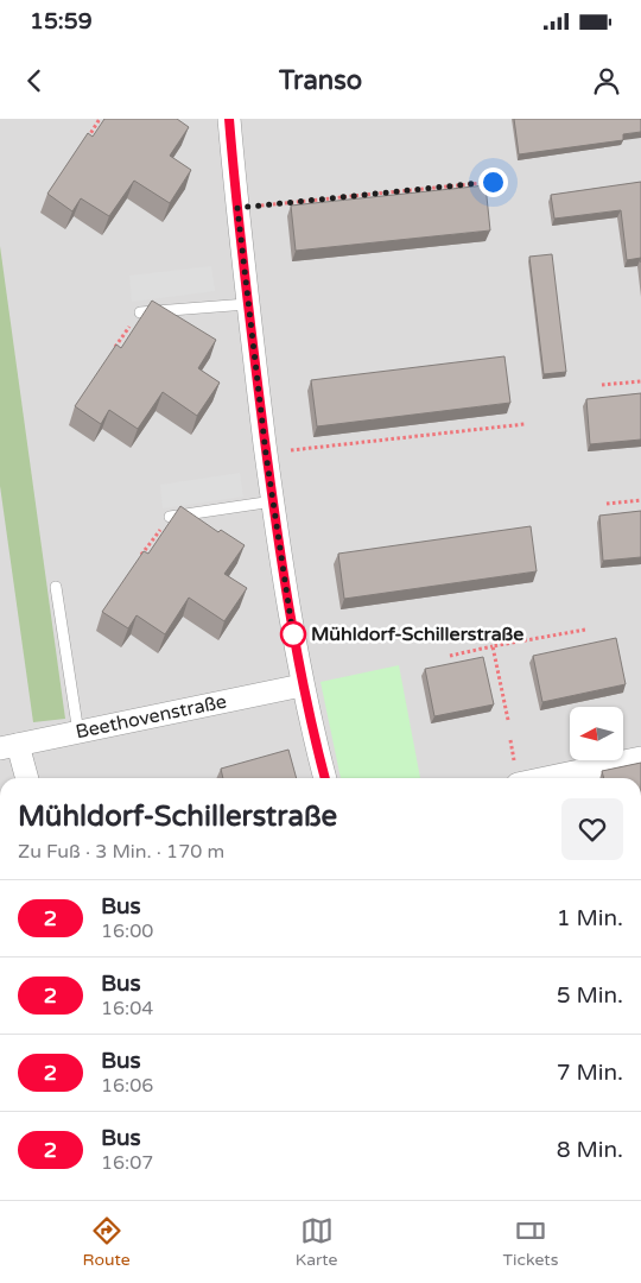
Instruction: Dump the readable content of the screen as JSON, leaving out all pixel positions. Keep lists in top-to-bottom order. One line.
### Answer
{"streets":{"street":["Beethovenstraße"]},"places":["Mühldorf-Schillerstraße"],"lines":["bus line 2"],"north":"left","page":{"status":"15:59","header":"Transo","heading":["Mühldorf-Schillerstraße","Zu Fuß · 3 Min. · 170 m"],"list":[{"mark":"2","name":"Bus","note":"16:00","value":"1 Min."},{"mark":"2","name":"Bus","note":"16:04","value":"5 Min."},{"mark":"2","name":"Bus","note":"16:06","value":"7 Min."},{"mark":"2","name":"Bus","note":"16:07","value":"8 Min."}],"tabs":["Route","Karte","Tickets"]}}
